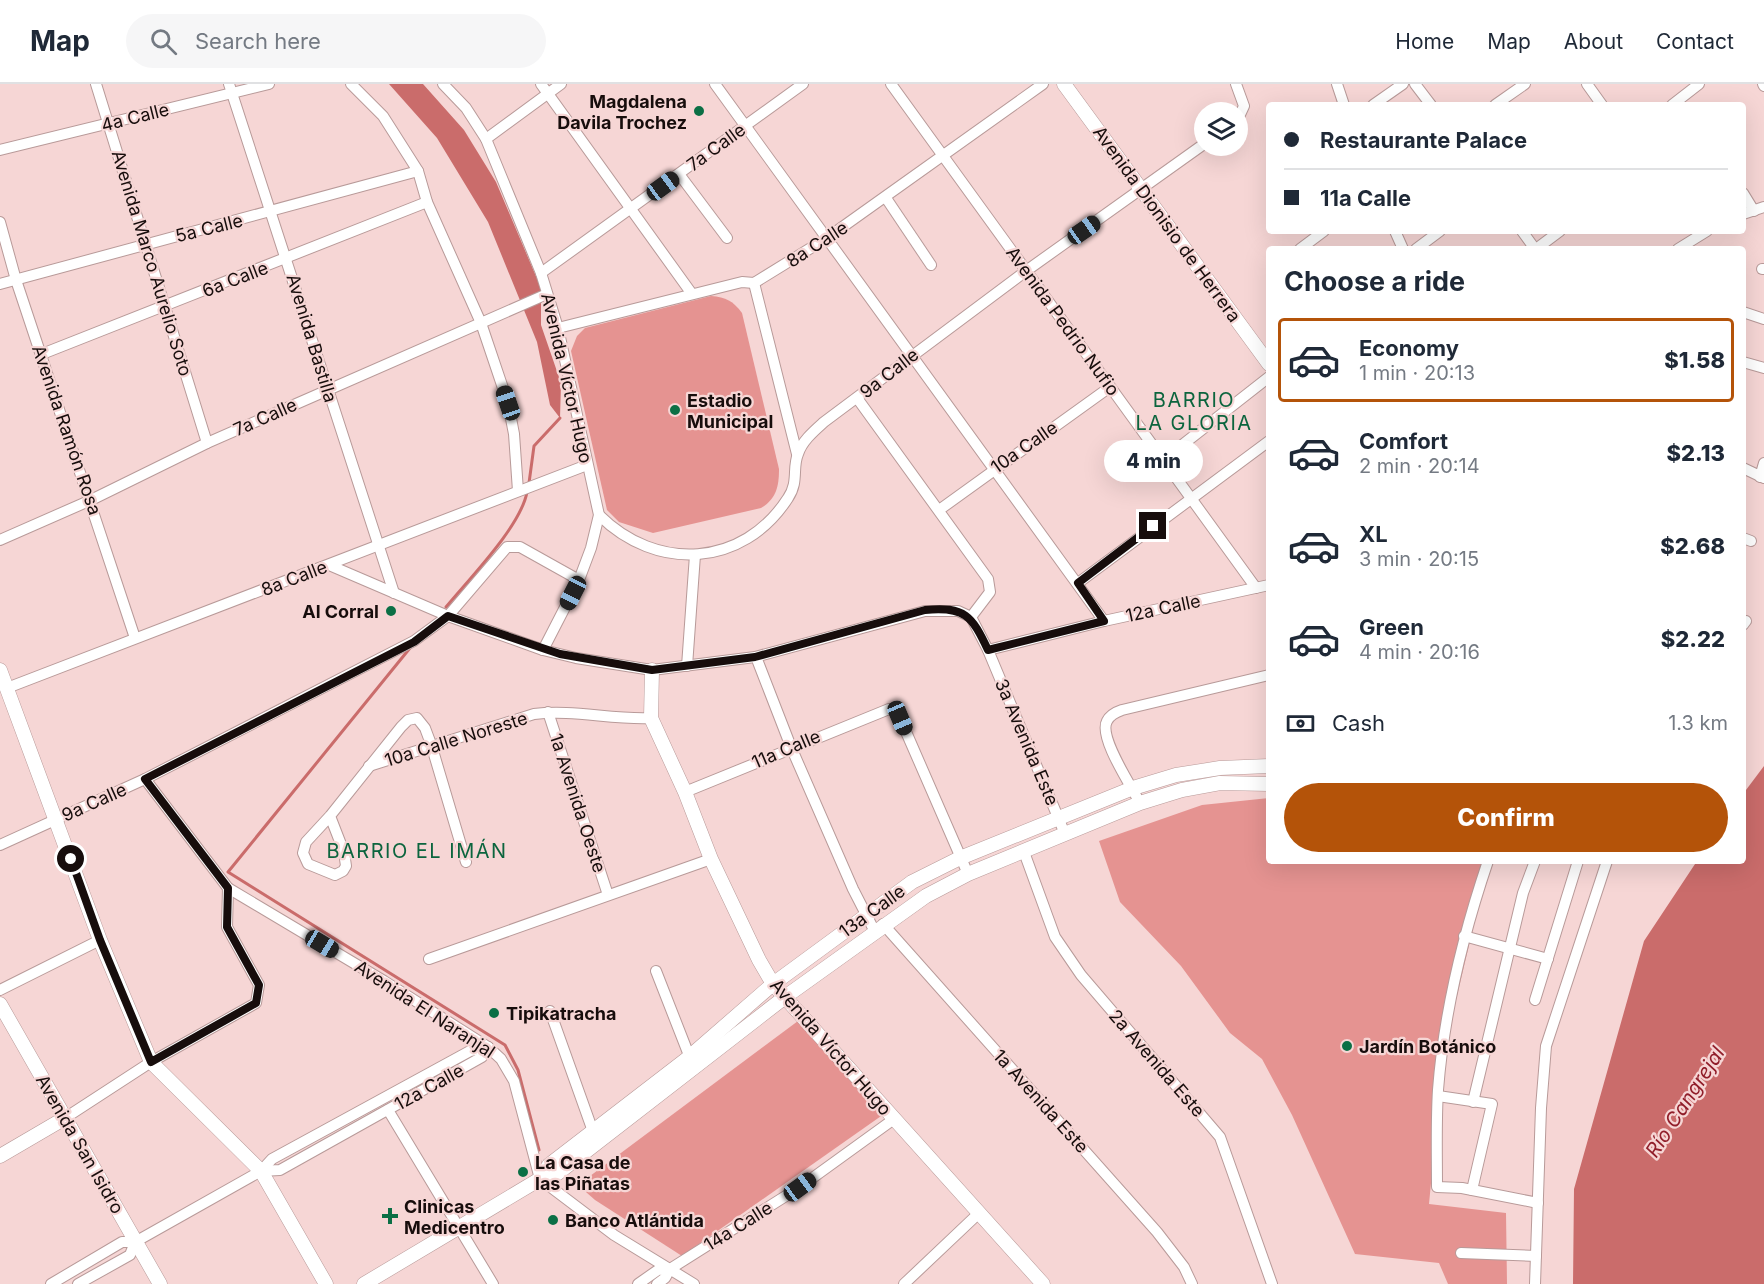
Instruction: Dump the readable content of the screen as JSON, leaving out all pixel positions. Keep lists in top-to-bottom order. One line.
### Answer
{"streets":{"street":["4a Calle","7a Calle","Avenida Dionisio de Herrera","5a Calle","8a Calle","Avenida Marco Aurelio Soto","6a Calle","Avenida Pedrio Nufio","Avenida Bastilla","9a Calle","Avenida Víctor Hugo","Avenida Ramón Rosa","10a Calle","12a Calle","10a Calle Noreste","3a Avenida Este","11a Calle","1a Avenida Oeste","13a Calle","Avenida El Naranjal","2a Avenida Este","1a Avenida Este","Avenida San Isidro","14a Calle"]},"crossings":[["4a Calle","Avenida Marco Aurelio Soto"],["4a Calle","Avenida Bastilla"],["7a Calle","Avenida Marco Aurelio Soto"],["7a Calle","Avenida Bastilla"],["7a Calle","Avenida Víctor Hugo"],["7a Calle","Avenida Ramón Rosa"],["Avenida Dionisio de Herrera","9a Calle"],["5a Calle","Avenida Marco Aurelio Soto"],["5a Calle","Avenida Bastilla"],["5a Calle","Avenida Ramón Rosa"],["8a Calle","Avenida Pedrio Nufio"],["8a Calle","Avenida Bastilla"],["8a Calle","Avenida Víctor Hugo"],["8a Calle","Avenida Ramón Rosa"],["Avenida Marco Aurelio Soto","6a Calle"],["6a Calle","Avenida Bastilla"],["6a Calle","Avenida Ramón Rosa"],["Avenida Pedrio Nufio","9a Calle"],["Avenida Pedrio Nufio","10a Calle"],["Avenida Pedrio Nufio","12a Calle"],["9a Calle","Avenida Víctor Hugo"],["9a Calle","Avenida El Naranjal"],["Avenida Víctor Hugo","10a Calle Noreste"],["Avenida Víctor Hugo","11a Calle"],["Avenida Víctor Hugo","13a Calle"],["Avenida Víctor Hugo","14a Calle"],["12a Calle","3a Avenida Este"],["12a Calle","Avenida El Naranjal"],["12a Calle","Avenida San Isidro"],["10a Calle Noreste","1a Avenida Oeste"],["3a Avenida Este","13a Calle"],["11a Calle","13a Calle"],["11a Calle","1a Avenida Este"],["13a Calle","Avenida El Naranjal"],["13a Calle","2a Avenida Este"],["13a Calle","1a Avenida Este"]],"districts":["BARRIO LA GLORIA","BARRIO EL IMÁN"],"water":["Río Cangrejal"],"places":{"other":["Magdalena Davila Trochez","Estadio Municipal","Al Corral","Tipikatracha","Jardín Botánico","La Casa de las Piñatas","Banco Atlántida"],"health":["Clinicas Medicentro"]},"page":{"header":"Map","search":"Search here","nav":["Home","Map","About","Contact"],"banner":["Restaurante Palace","11a Calle"],"heading":"Choose a ride","list":[{"name":"Economy","note":"1 min · 20:13","value":"$1.58"},{"name":"Comfort","note":"2 min · 20:14","value":"$2.13"},{"name":"XL","note":"3 min · 20:15","value":"$2.68"},{"name":"Green","note":"4 min · 20:16","value":"$2.22"}],"bubble":"4 min","pay":["Cash","1.3 km"],"buttons":"Confirm"}}
